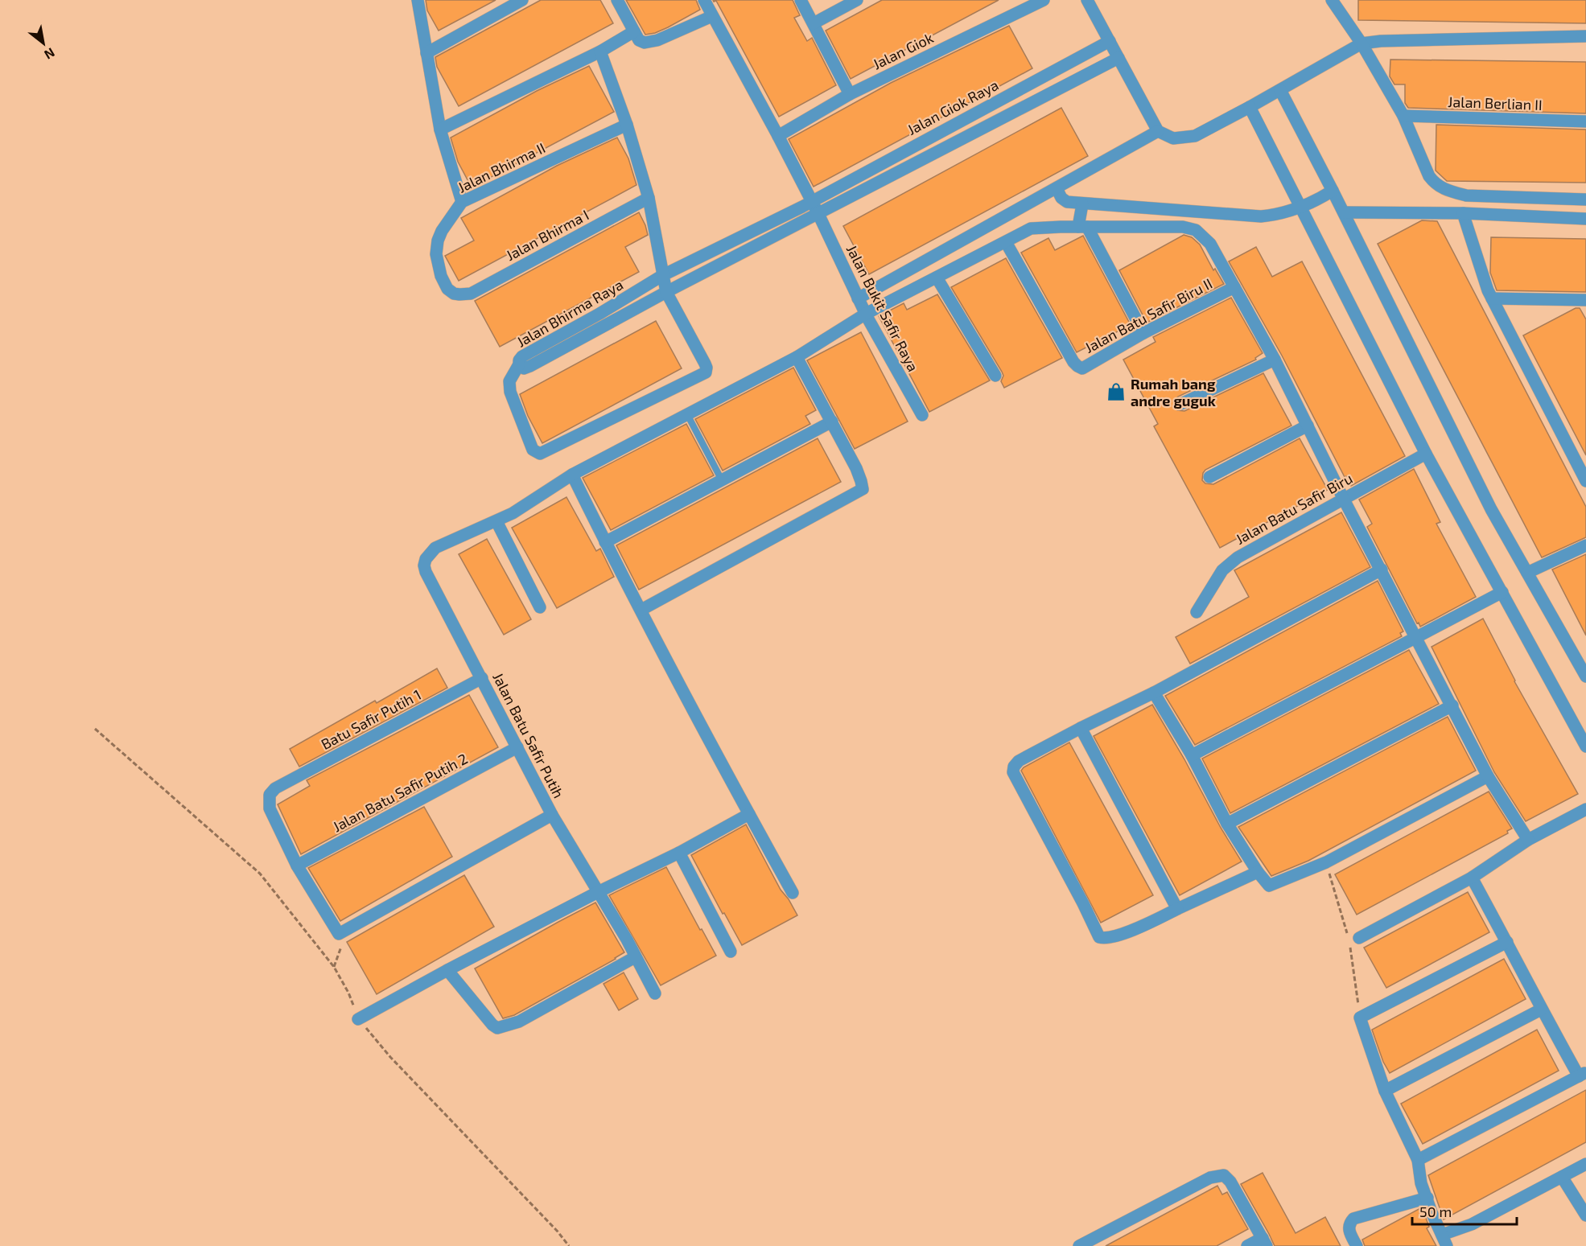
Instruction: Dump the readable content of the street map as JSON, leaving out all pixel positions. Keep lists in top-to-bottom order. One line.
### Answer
{"streets":{"street":["Jalan Giok","Jalan Berlian II","Jalan Giok Raya","Jalan Bhirma II","Jalan Bhirma I","Jalan Bukit Safir Raya","Jalan Bhirma Raya","Jalan Batu Safir Biru II","Jalan Batu Safir Biru","Batu Safir Putih 1","Jalan Batu Safir Putih","Jalan Batu Safir Putih 2"]},"crossings":[["Jalan Giok","Jalan Bukit Safir Raya"],["Jalan Giok Raya","Jalan Bukit Safir Raya"],["Jalan Giok Raya","Jalan Bhirma Raya"],["Jalan Bhirma II","Jalan Bhirma I"],["Jalan Bukit Safir Raya","Jalan Bhirma Raya"],["Batu Safir Putih 1","Jalan Batu Safir Putih"],["Batu Safir Putih 1","Jalan Batu Safir Putih 2"],["Jalan Batu Safir Putih","Jalan Batu Safir Putih 2"]],"places":{"shop":["Rumah bang andre guguk"]},"scale_bar":"50 m","north":"bottom right"}
